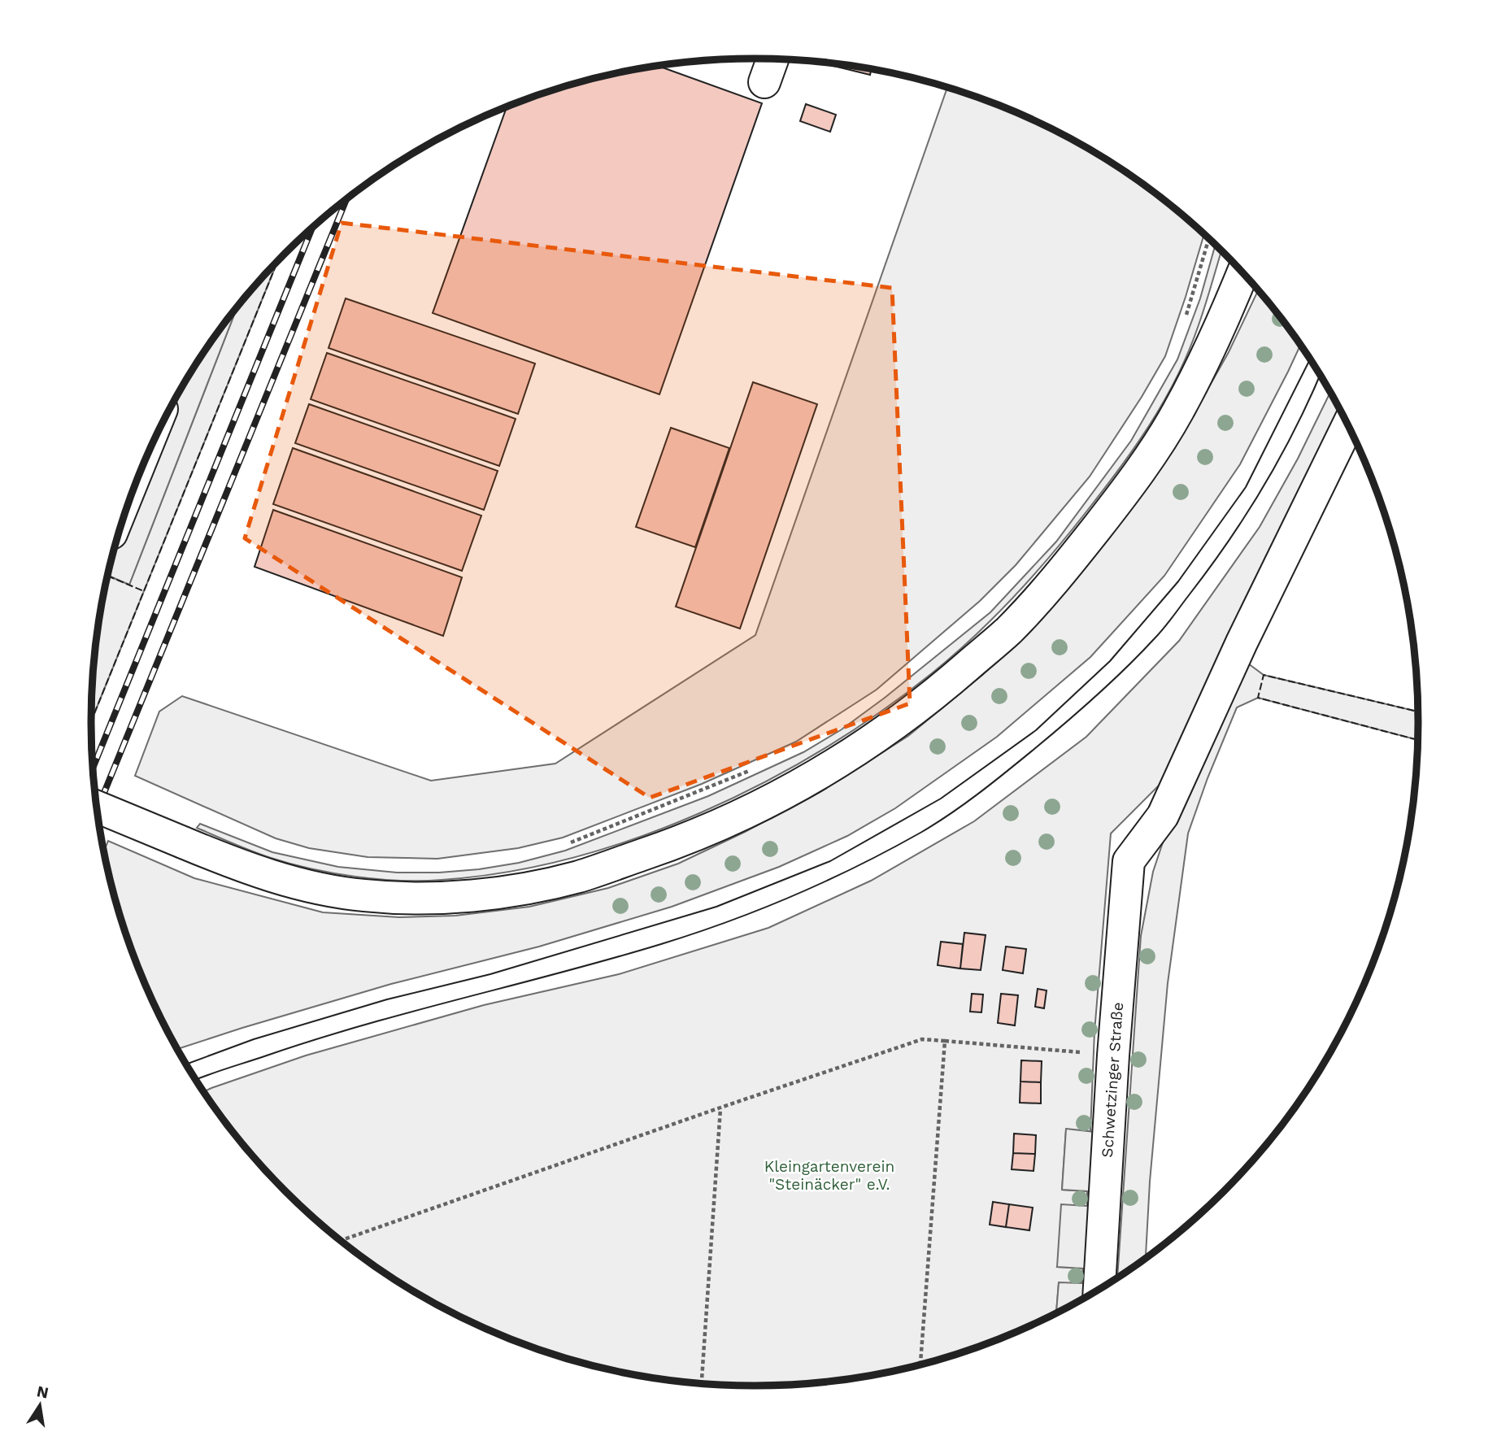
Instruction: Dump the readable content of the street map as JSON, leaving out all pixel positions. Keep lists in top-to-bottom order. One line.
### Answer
{"streets":{"street":["Schwetzinger Straße"]},"parks":["Kleingartenverein \"Steinäcker\" e.V."],"north":"top"}
